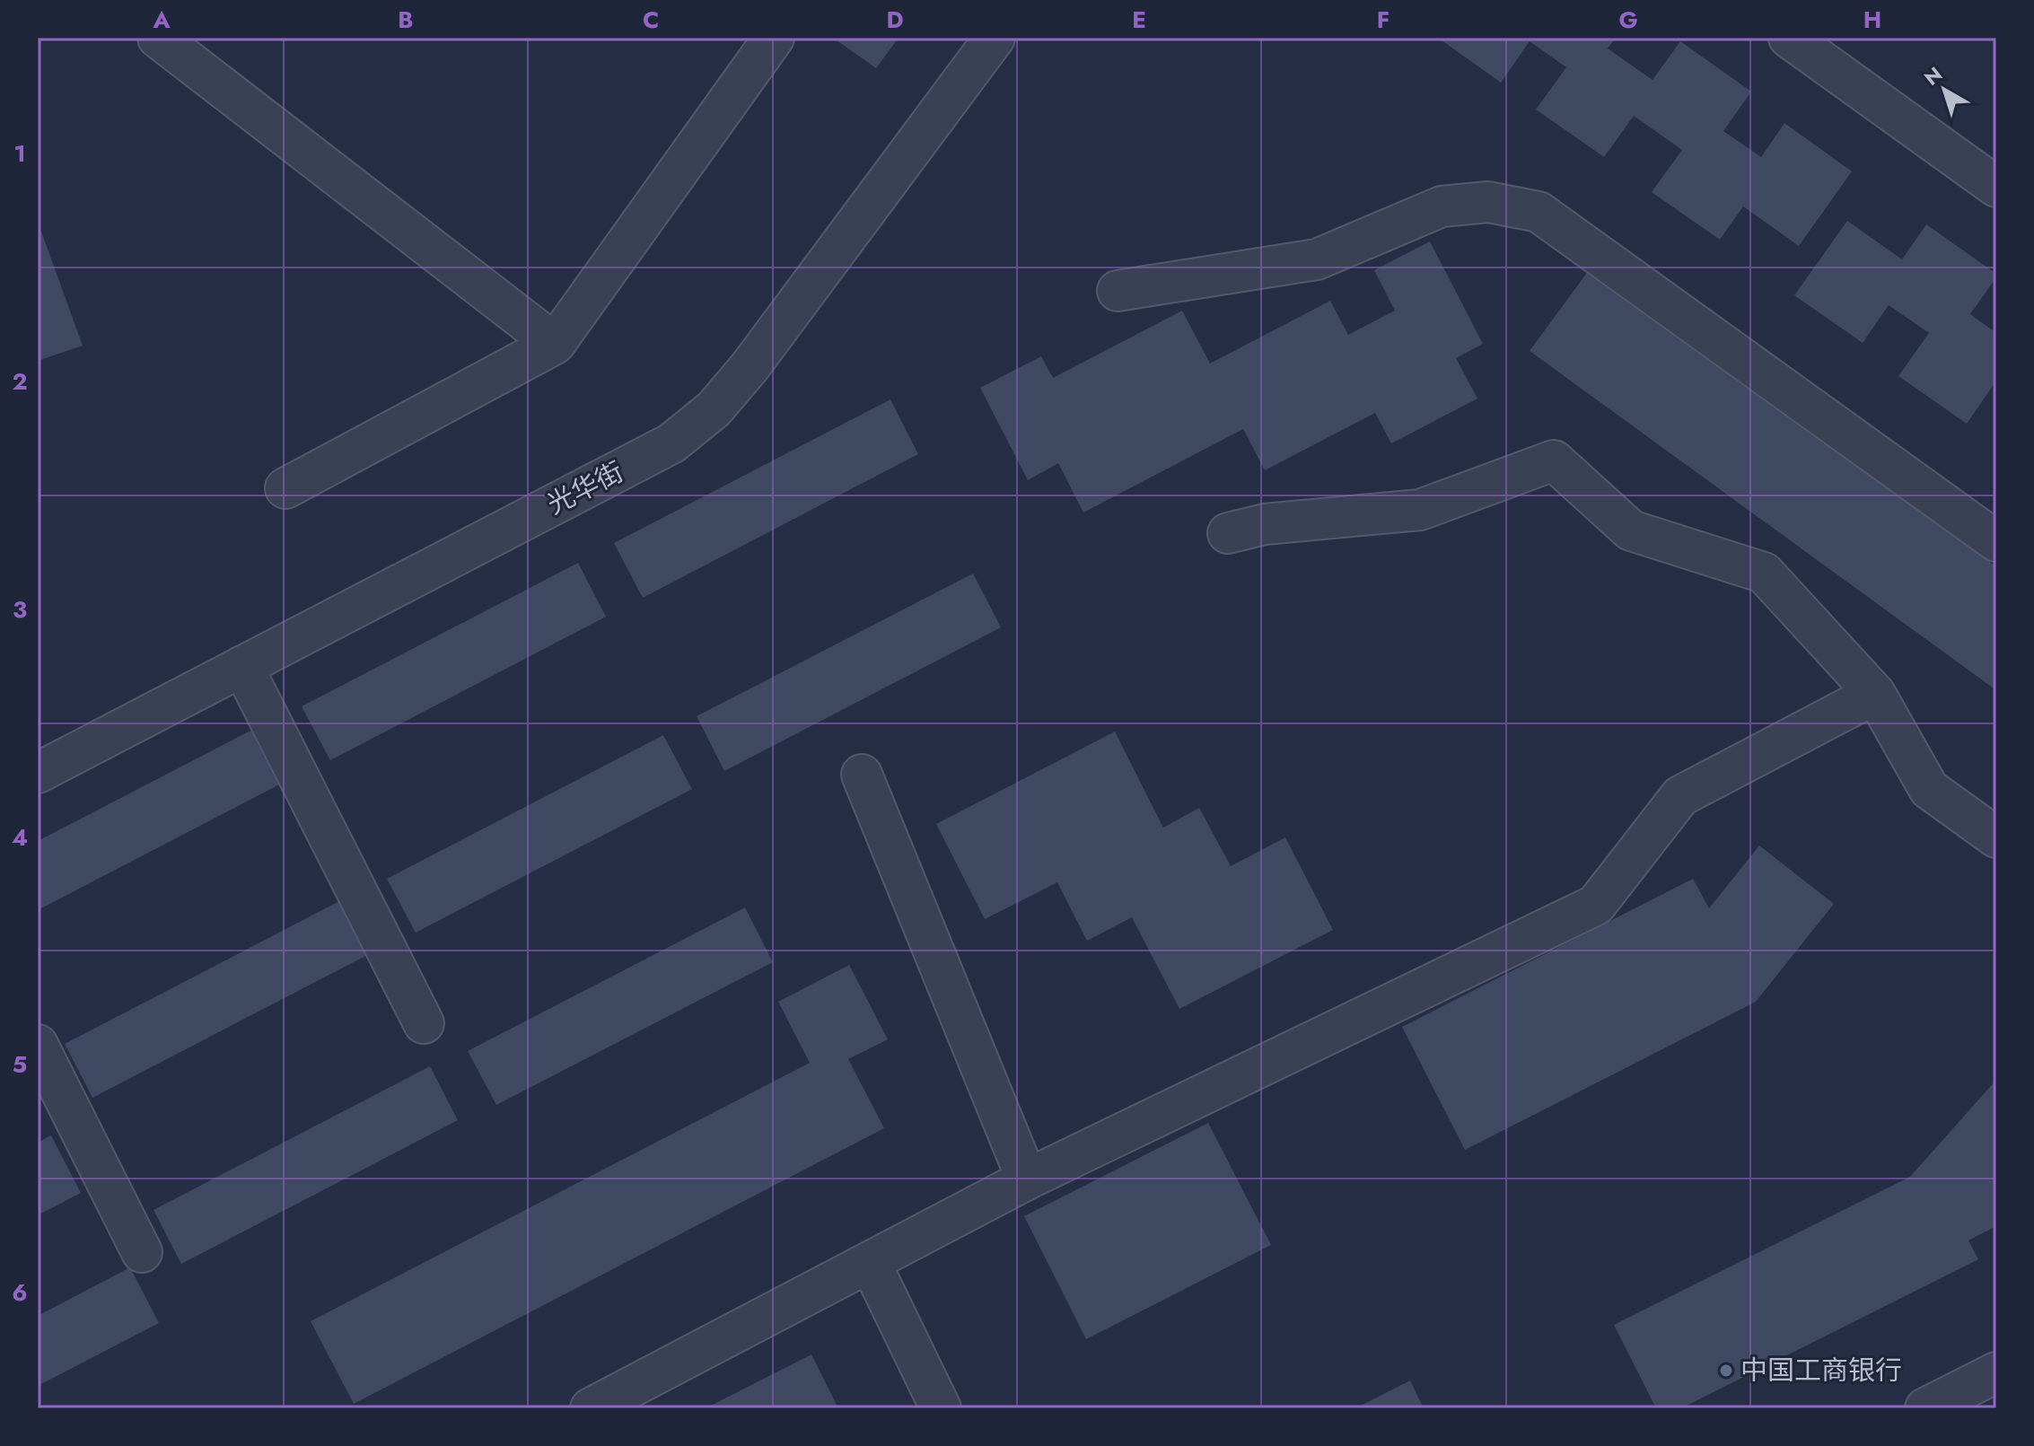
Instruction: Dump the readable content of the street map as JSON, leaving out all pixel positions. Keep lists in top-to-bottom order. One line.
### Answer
{"streets":{"street":["光华街"]},"places":["中国工商银行"],"north":"top left","grid":{"columns":["A","B","C","D","E","F","G","H"],"rows":["1","2","3","4","5","6"]}}
